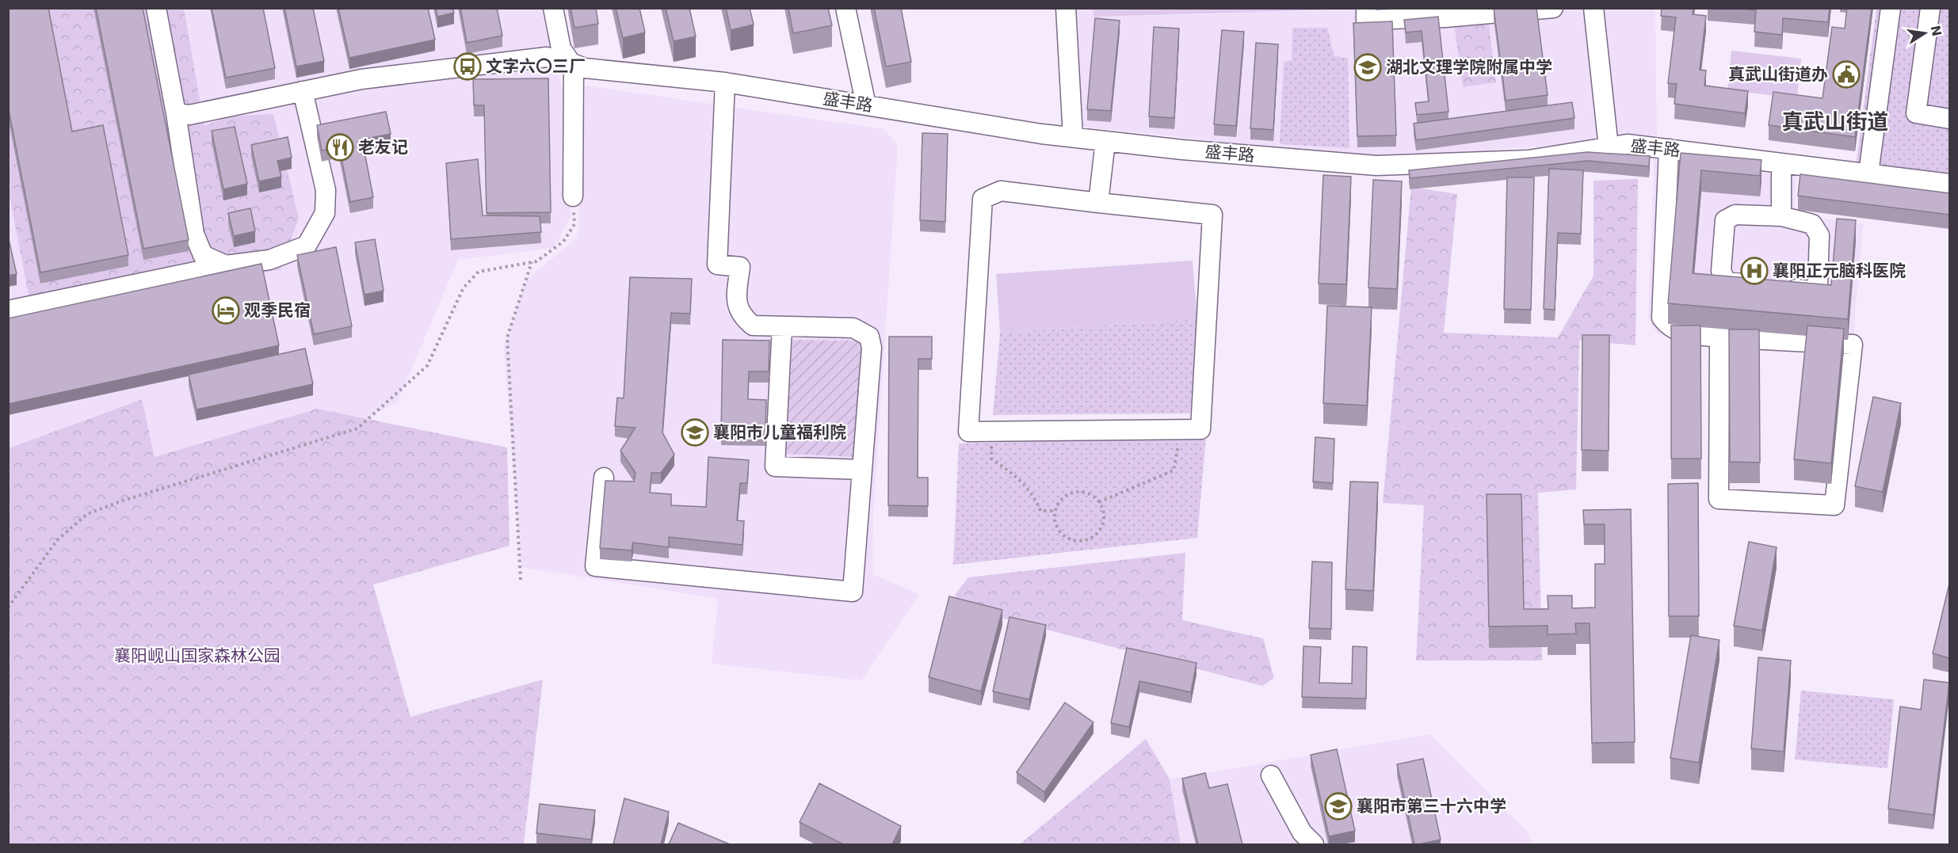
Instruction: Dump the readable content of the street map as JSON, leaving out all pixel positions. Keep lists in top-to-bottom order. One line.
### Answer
{"streets":{"street":["盛丰路"]},"districts":["真武山街道"],"parks":["襄阳岘山国家森林公园"],"places":{"bus stop":["文字六〇三厂"],"school or university":["湖北文理学院附属中学","襄阳市儿童福利院","襄阳市第三十六中学"],"public building":["真武山街道办"],"restaurant":["老友记"],"hospital":["襄阳正元脑科医院"],"hotel":["观季民宿"]},"north":"right"}
